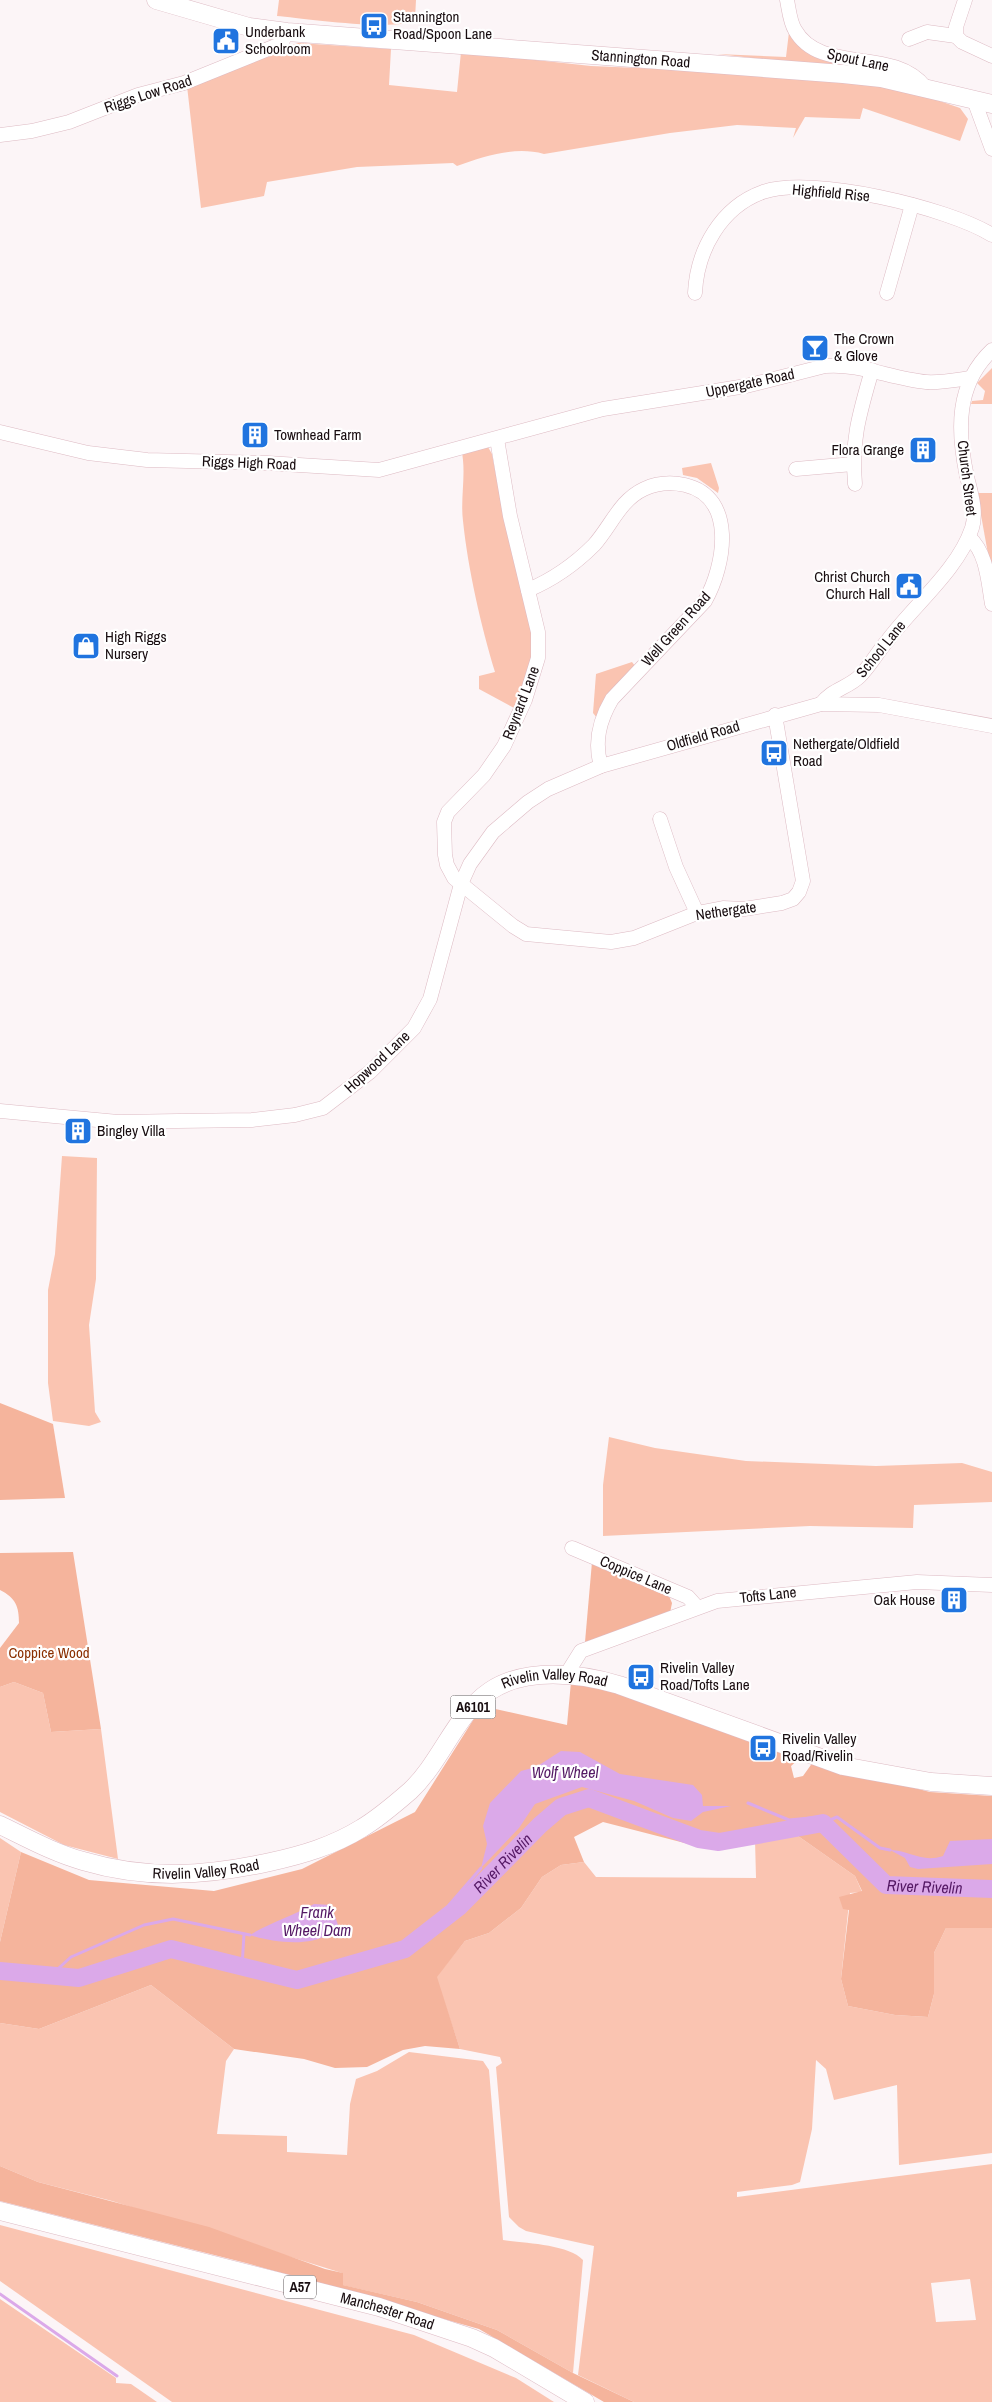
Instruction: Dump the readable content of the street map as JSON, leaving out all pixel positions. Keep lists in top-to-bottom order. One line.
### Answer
{"streets":{"main road":["Stannington Road","Rivelin Valley Road","A6101","A57","Manchester Road"],"street":["Spout Lane","Riggs Low Road","Highfield Rise","Uppergate Road","Riggs High Road","Church Street","Well Green Road","School Lane","Reynard Lane","Oldfield Road","Nethergate","Hopwood Lane","Coppice Lane","Tofts Lane"]},"crossings":[["Stannington Road","Spout Lane"],["Stannington Road","Riggs Low Road"],["Uppergate Road","Riggs High Road"],["Uppergate Road","Church Street"],["Uppergate Road","Reynard Lane"],["Riggs High Road","Reynard Lane"],["Church Street","School Lane"],["Well Green Road","Reynard Lane"],["Well Green Road","Oldfield Road"],["School Lane","Oldfield Road"],["Reynard Lane","Oldfield Road"],["Reynard Lane","Nethergate"],["Reynard Lane","Hopwood Lane"],["Oldfield Road","Nethergate"],["Oldfield Road","Hopwood Lane"],["Nethergate","Hopwood Lane"],["Coppice Lane","Tofts Lane"],["Tofts Lane","Rivelin Valley Road"]],"water":["Wolf Wheel","River Rivelin","Frank Wheel Dam"],"parks":["Coppice Wood"],"places":{"bus stop":["Stannington Road/Spoon Lane","Nethergate/Oldfield Road","Rivelin Valley Road/Tofts Lane","Rivelin Valley Road/Rivelin"],"public building":["Underbank Schoolroom","Christ Church Church Hall"],"bar":["The Crown & Glove"],"building":["Townhead Farm","Flora Grange","Bingley Villa","Oak House"],"shop":["High Riggs Nursery"]}}
